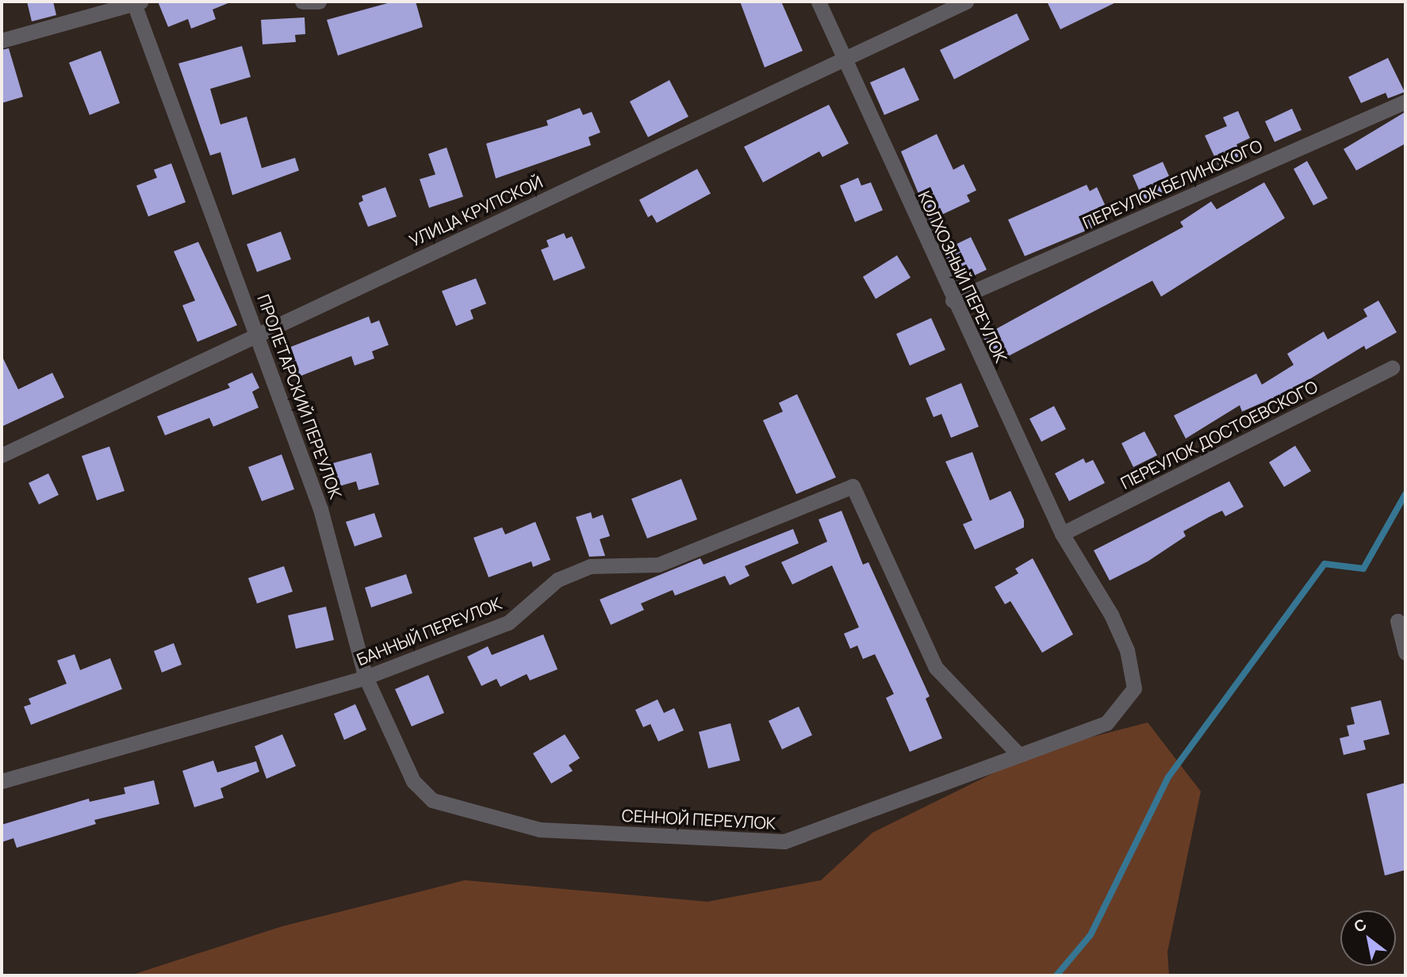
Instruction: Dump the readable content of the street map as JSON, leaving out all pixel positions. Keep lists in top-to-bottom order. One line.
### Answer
{"streets":{"street":["ПЕРЕУЛОК БЕЛИНСКОГО","УЛИЦА КРУПСКОЙ","КОЛХОЗНЫЙ ПЕРЕУЛОК","ПРОЛЕТАРСКИЙ ПЕРЕУЛОК","ПЕРЕУЛОК ДОСТОЕВСКОГО","БАННЫЙ ПЕРЕУЛОК","СЕННОЙ ПЕРЕУЛОК"]},"crossings":[["ПЕРЕУЛОК БЕЛИНСКОГО","КОЛХОЗНЫЙ ПЕРЕУЛОК"],["УЛИЦА КРУПСКОЙ","КОЛХОЗНЫЙ ПЕРЕУЛОК"],["УЛИЦА КРУПСКОЙ","ПРОЛЕТАРСКИЙ ПЕРЕУЛОК"],["КОЛХОЗНЫЙ ПЕРЕУЛОК","ПЕРЕУЛОК ДОСТОЕВСКОГО"],["КОЛХОЗНЫЙ ПЕРЕУЛОК","СЕННОЙ ПЕРЕУЛОК"],["ПРОЛЕТАРСКИЙ ПЕРЕУЛОК","БАННЫЙ ПЕРЕУЛОК"],["ПРОЛЕТАРСКИЙ ПЕРЕУЛОК","СЕННОЙ ПЕРЕУЛОК"],["БАННЫЙ ПЕРЕУЛОК","СЕННОЙ ПЕРЕУЛОК"]],"north":"top left"}
